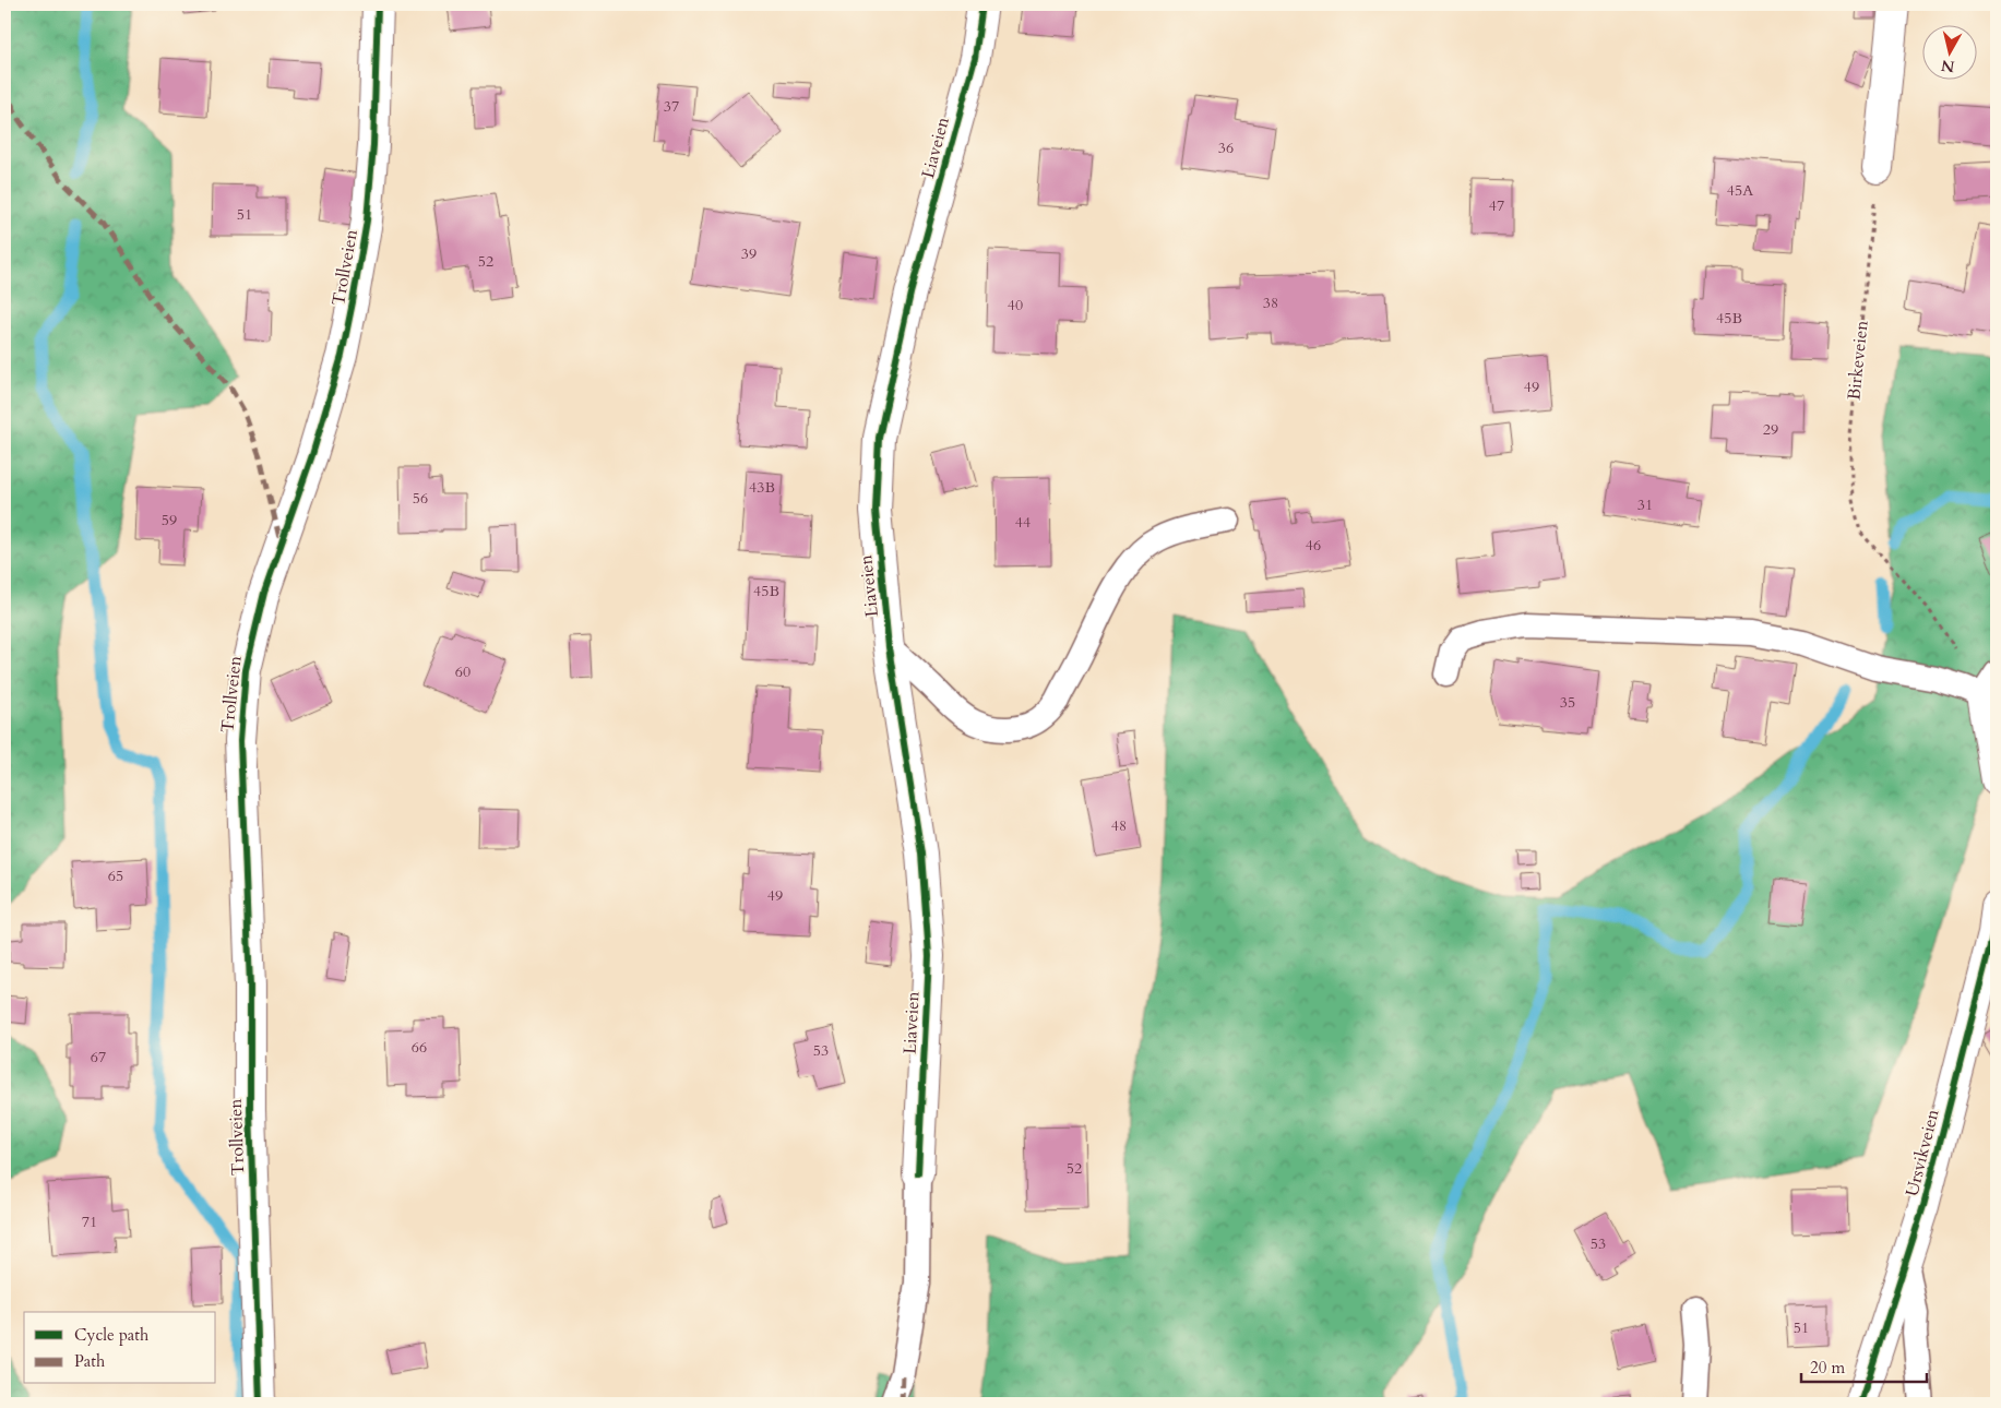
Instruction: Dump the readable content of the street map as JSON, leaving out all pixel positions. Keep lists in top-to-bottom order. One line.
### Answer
{"streets":{"street":["Liaveien","Trollveien","Ursvikveien"],"path":["Birkeveien"]},"house_numbers":["37","36","45A","47","51","39","52","38","40","45B","49","29","43B","56","31","59","44","46","45B","60","35","48","65","49","66","53","67","52","71","53","51"],"legend":["Cycle path","Path"],"scale_bar":"20 m","north":"bottom"}
